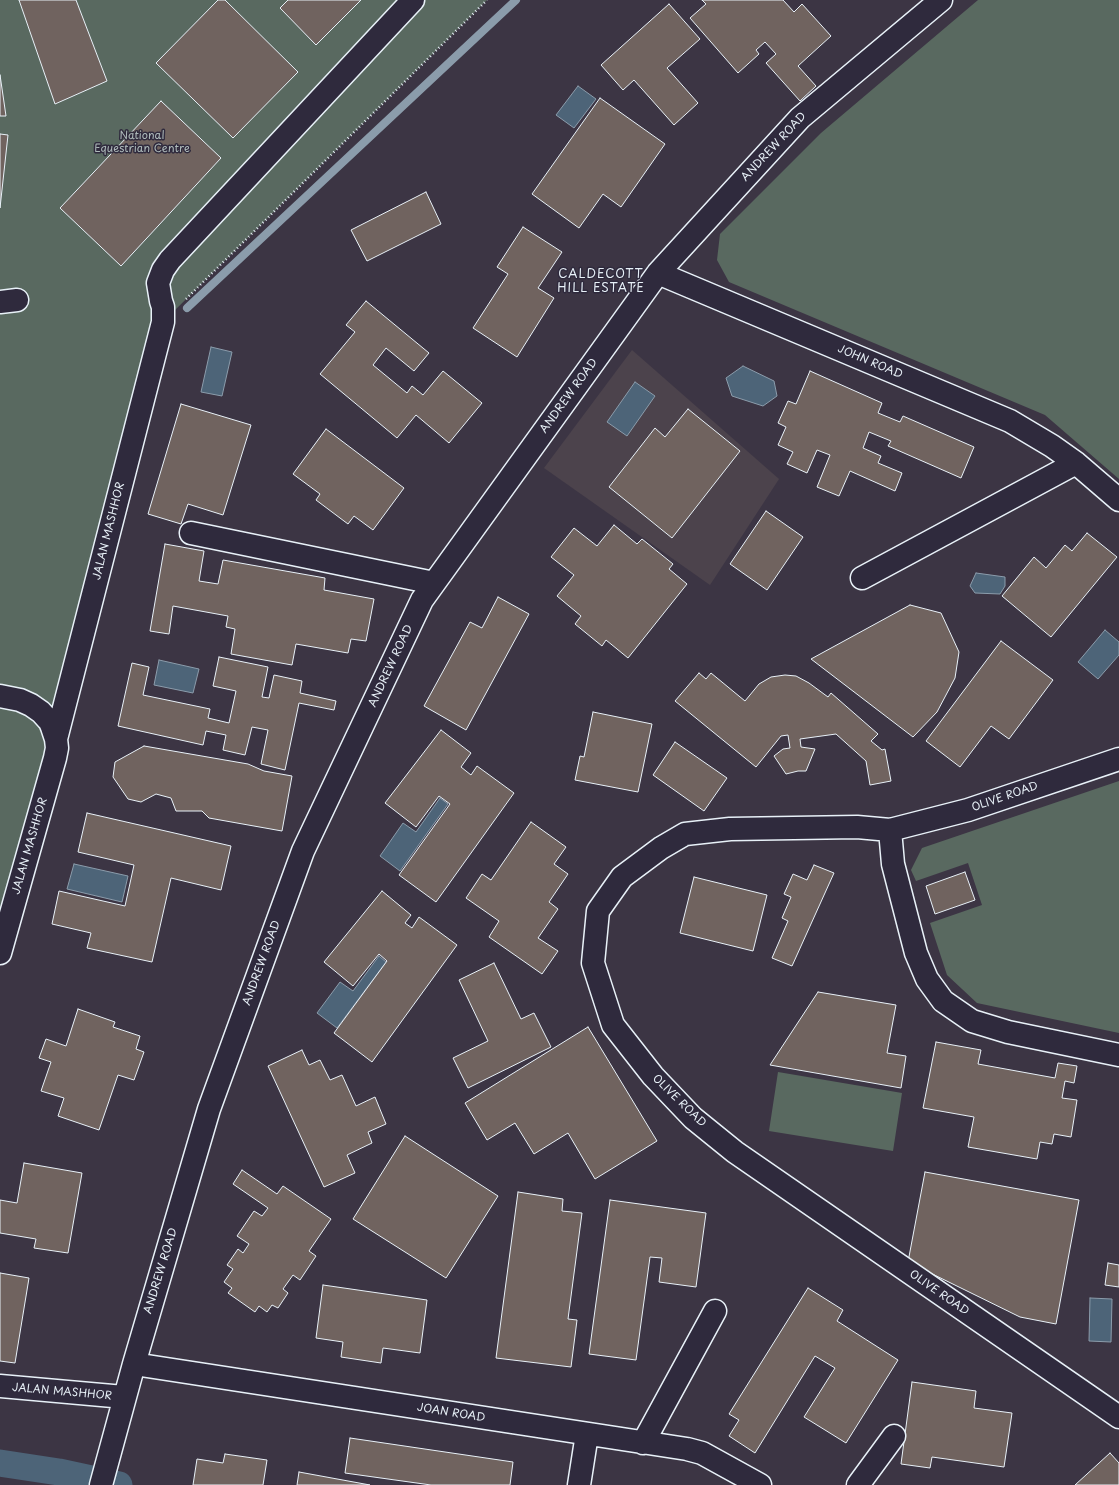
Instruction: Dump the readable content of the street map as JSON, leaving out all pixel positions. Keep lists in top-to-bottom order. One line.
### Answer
{"streets":{"street":["ANDREW ROAD","JOHN ROAD","JALAN MASHHOR","OLIVE ROAD","JOAN ROAD"]},"crossings":[["ANDREW ROAD","JOHN ROAD"],["ANDREW ROAD","JALAN MASHHOR"],["ANDREW ROAD","JOAN ROAD"]],"districts":["CALDECOTT HILL ESTATE"],"parks":["National Equestrian Centre"]}
